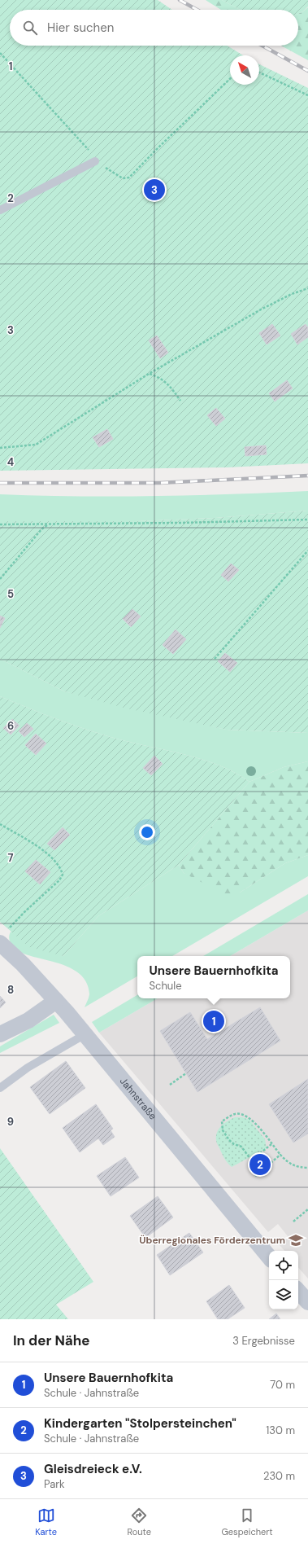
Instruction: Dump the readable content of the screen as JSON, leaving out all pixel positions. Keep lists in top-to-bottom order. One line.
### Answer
{"streets":{"street":["Jahnstraße"]},"places":{"school or university":["Überregionales Förderzentrum"]},"north":"top left","page":{"search":"Hier suchen","pins":["3","1","2"],"popup":["Unsere Bauernhofkita","Schule"],"heading":["In der Nähe","3 Ergebnisse"],"list":[{"mark":"1","name":"Unsere Bauernhofkita","note":"Schule · Jahnstraße","value":"70 m"},{"mark":"2","name":"Kindergarten \"Stolpersteinchen\"","note":"Schule · Jahnstraße","value":"130 m"},{"mark":"3","name":"Gleisdreieck e.V.","note":"Park","value":"230 m"}],"nav":["Karte","Route","Gespeichert"]},"grid":{"rows":["1","2","3","4","5","6","7","8","9"]}}
